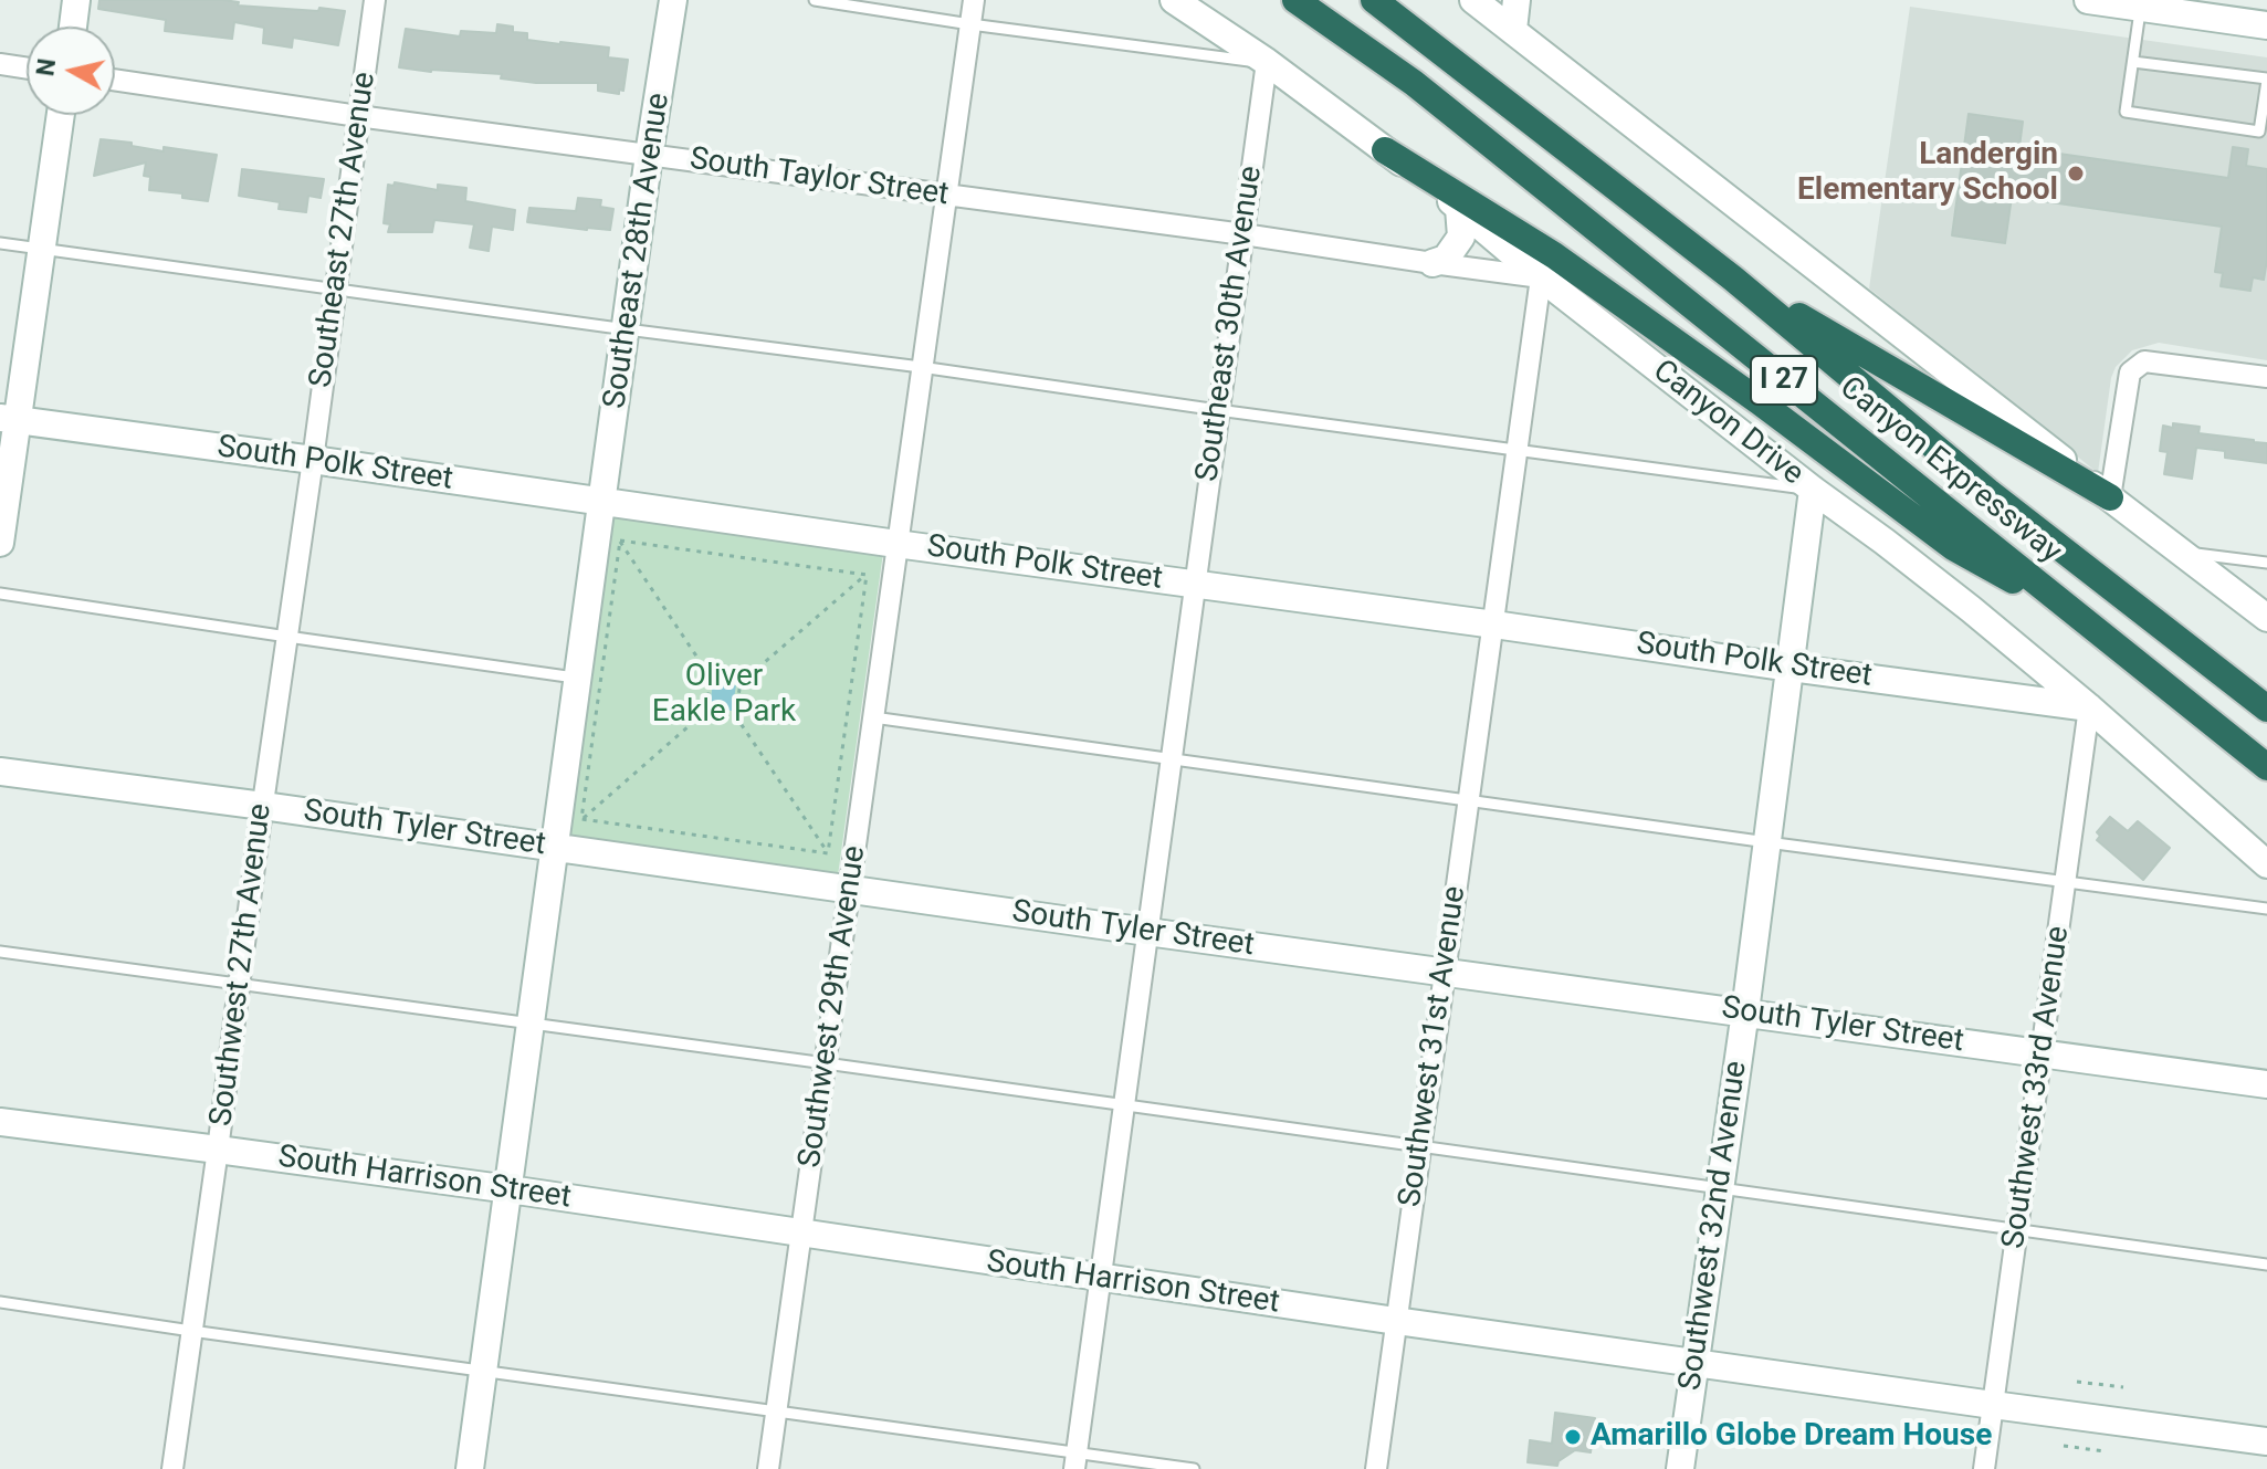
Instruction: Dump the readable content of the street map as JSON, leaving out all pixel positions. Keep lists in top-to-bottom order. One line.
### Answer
{"streets":{"highway":["I 27","Canyon Expressway"],"main road":["Southeast 28th Avenue","Canyon Drive","South Polk Street","South Tyler Street","South Harrison Street","Southwest 32nd Avenue"],"street":["South Taylor Street","Southeast 27th Avenue","Southeast 30th Avenue","Southwest 27th Avenue","Southwest 29th Avenue","Southwest 31st Avenue","Southwest 33rd Avenue"]},"crossings":[["South Taylor Street","Southeast 27th Avenue"],["South Taylor Street","Southeast 28th Avenue"],["South Taylor Street","Southeast 30th Avenue"],["South Taylor Street","Canyon Drive"],["South Taylor Street","Southwest 29th Avenue"],["South Taylor Street","Southwest 31st Avenue"],["Southeast 27th Avenue","South Polk Street"],["Southeast 27th Avenue","Southwest 27th Avenue"],["Southeast 28th Avenue","South Polk Street"],["Southeast 28th Avenue","South Tyler Street"],["Southeast 28th Avenue","South Harrison Street"],["Southeast 30th Avenue","Canyon Drive"],["Southeast 30th Avenue","South Polk Street"],["Southeast 30th Avenue","South Tyler Street"],["Southeast 30th Avenue","South Harrison Street"],["Canyon Drive","South Polk Street"],["Canyon Drive","Southwest 31st Avenue"],["Canyon Drive","Southwest 33rd Avenue"],["Canyon Drive","Southwest 32nd Avenue"],["South Polk Street","Southwest 27th Avenue"],["South Polk Street","Southwest 29th Avenue"],["South Polk Street","Southwest 31st Avenue"],["South Polk Street","Southwest 33rd Avenue"],["South Polk Street","Southwest 32nd Avenue"],["South Tyler Street","Southwest 27th Avenue"],["South Tyler Street","Southwest 29th Avenue"],["South Tyler Street","Southwest 31st Avenue"],["South Tyler Street","Southwest 33rd Avenue"],["South Tyler Street","Southwest 32nd Avenue"],["Southwest 27th Avenue","South Harrison Street"],["Southwest 29th Avenue","South Harrison Street"],["Southwest 31st Avenue","South Harrison Street"],["Southwest 33rd Avenue","South Harrison Street"],["South Harrison Street","Southwest 32nd Avenue"]],"parks":["Oliver Eakle Park"],"places":["Landergin Elementary School","Amarillo Globe Dream House"],"north":"left"}
